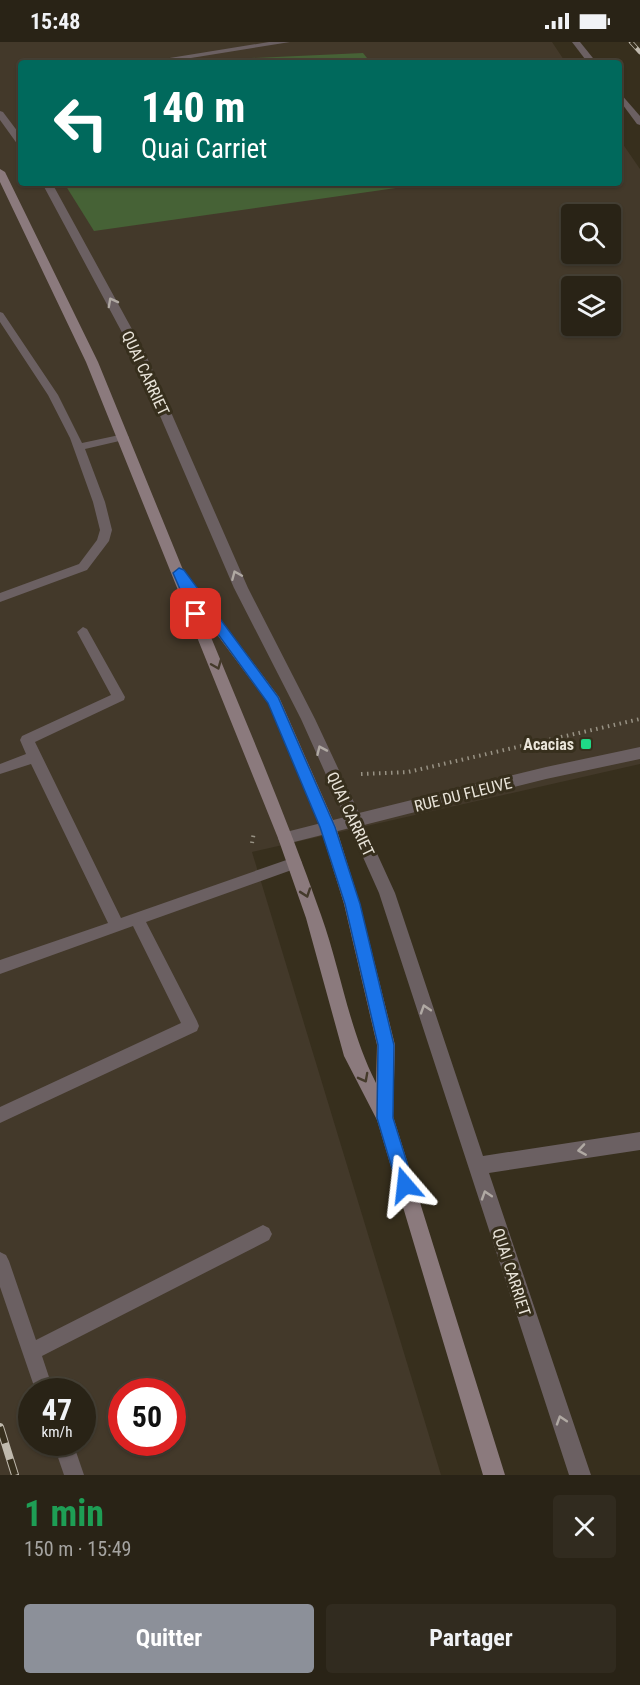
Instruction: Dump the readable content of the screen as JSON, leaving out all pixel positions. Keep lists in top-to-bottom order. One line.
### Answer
{"streets":{"main road":["QUAI CARRIET"],"street":["RUE DU FLEUVE"]},"crossings":[["QUAI CARRIET","RUE DU FLEUVE"]],"places":{"transit":["Acacias"]},"page":{"status":"15:48","turn":["140 m","Quai Carriet"],"speed":"47 km/h","limit":"50","heading":["1 min","150 m · 15:49"],"buttons":["Quitter","Partager"]}}
